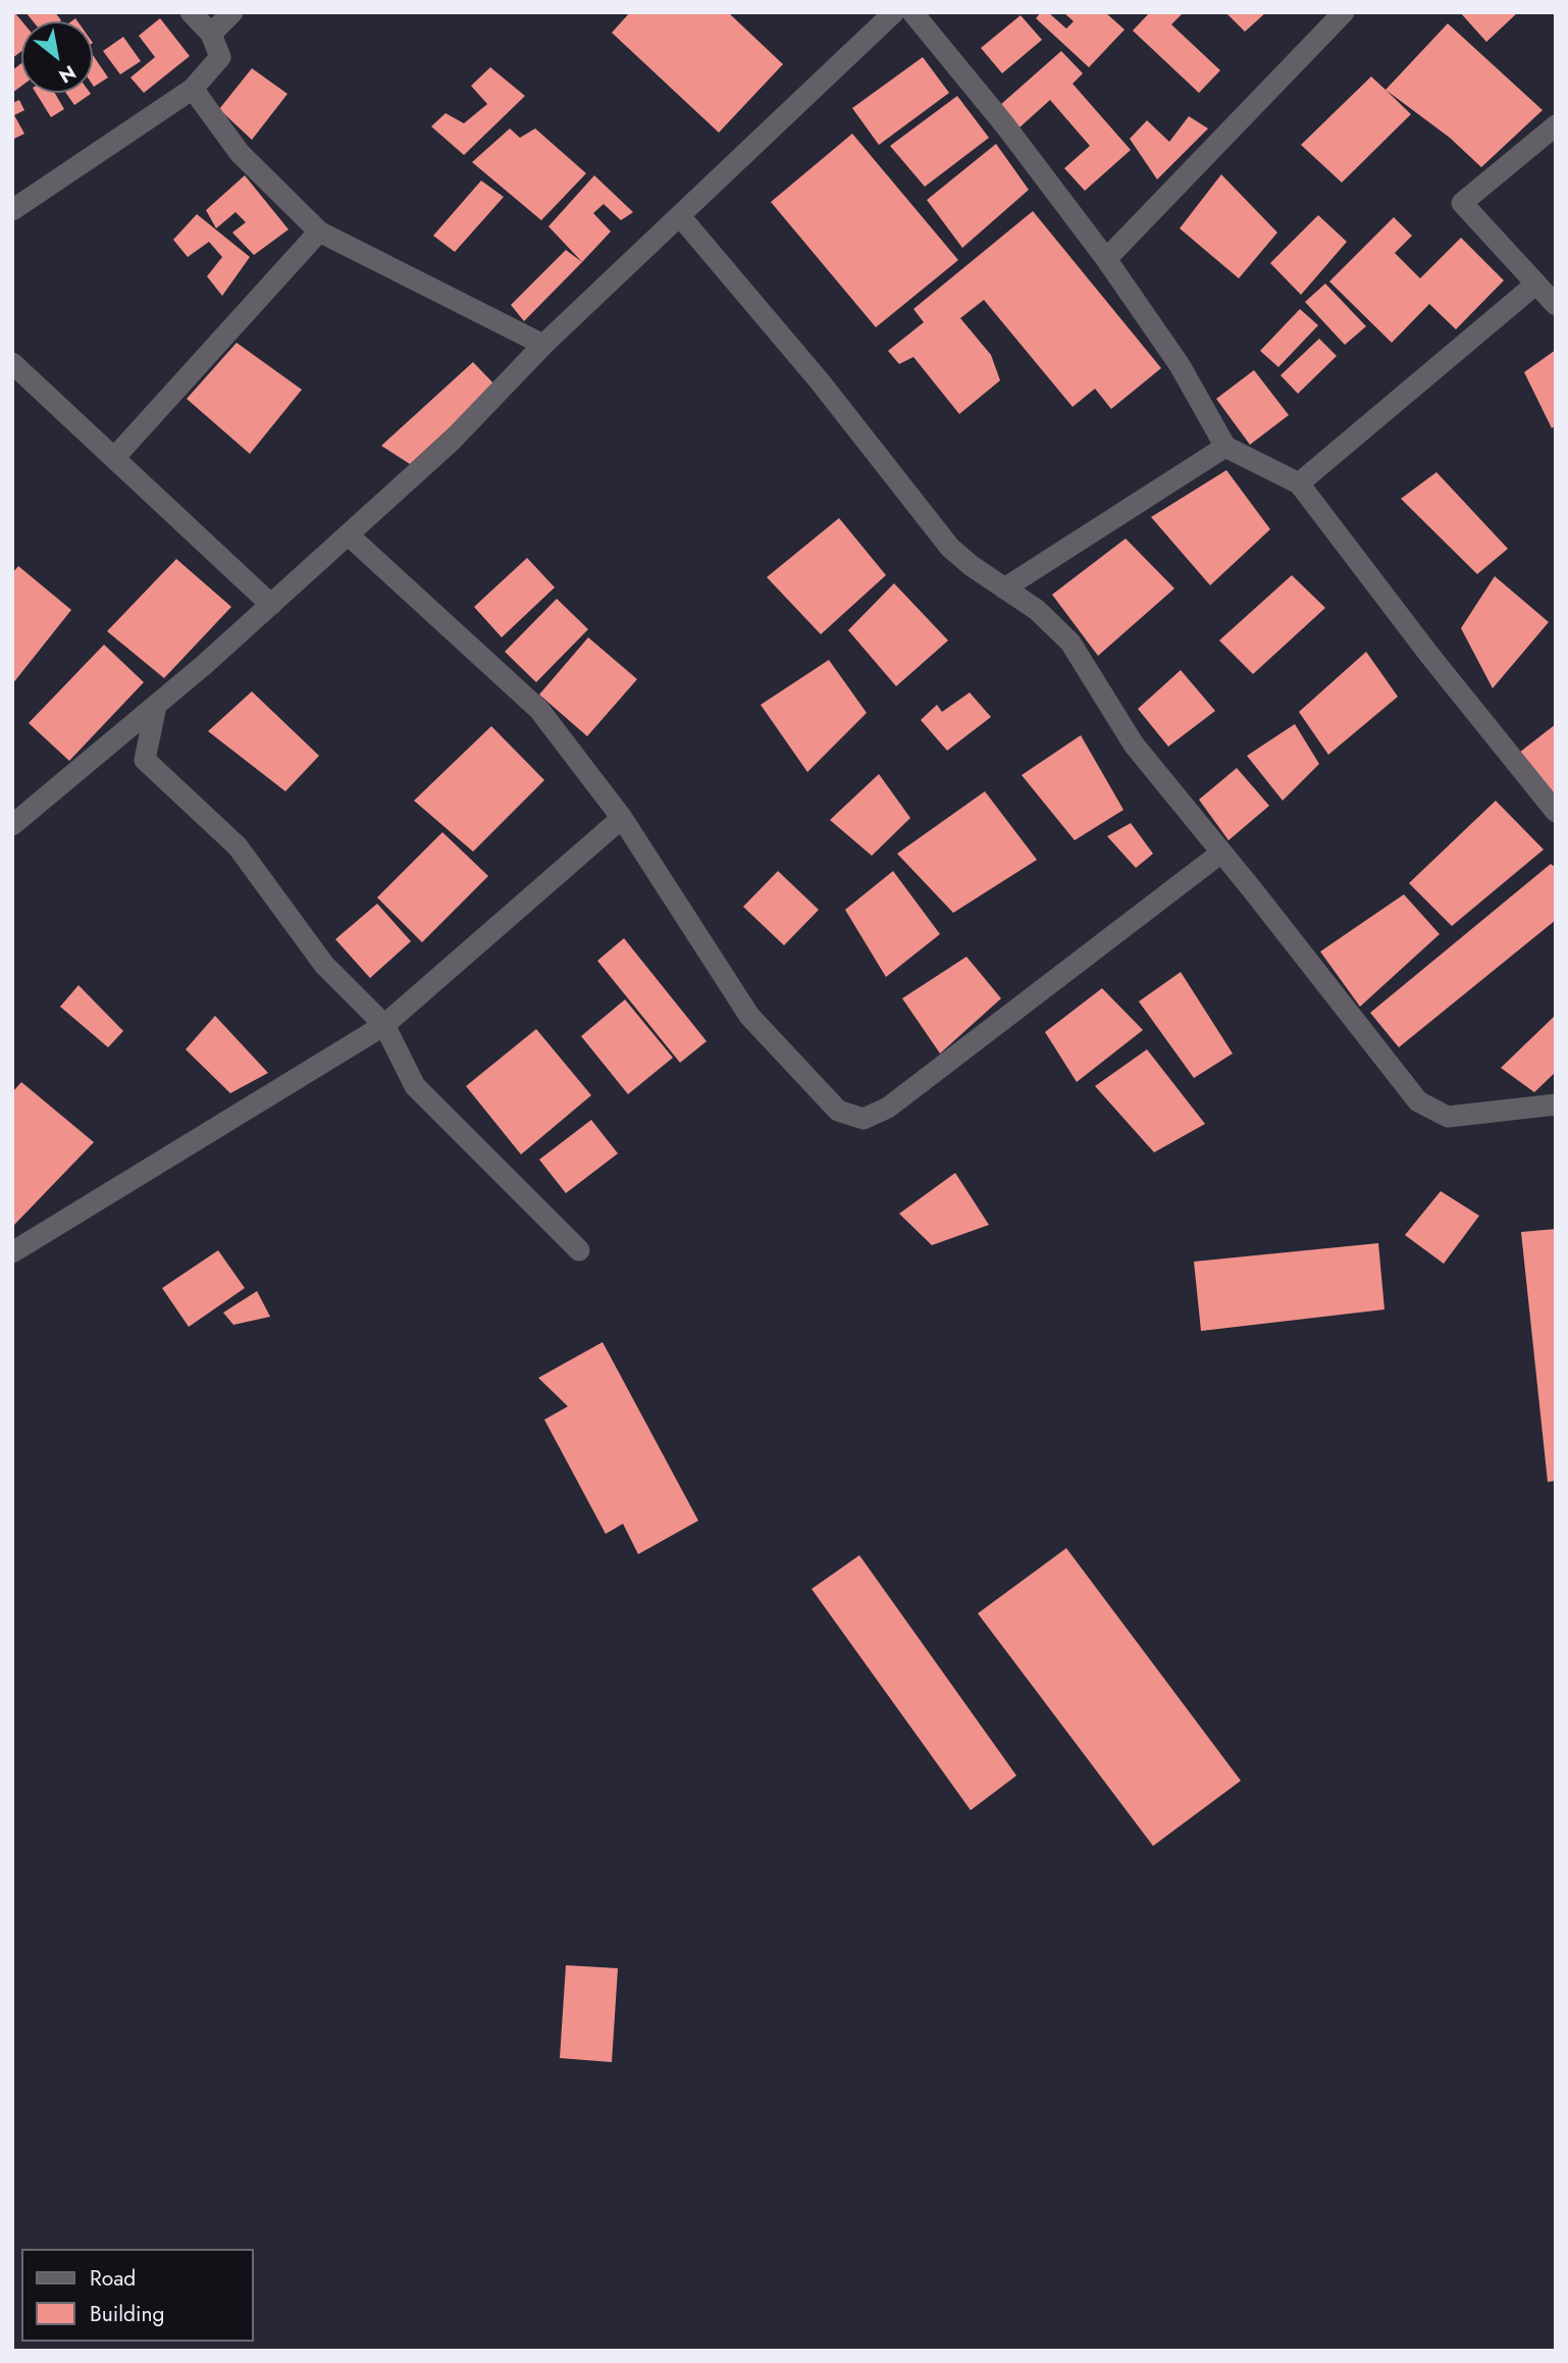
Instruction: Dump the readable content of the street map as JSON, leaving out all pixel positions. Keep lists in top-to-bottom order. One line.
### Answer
{"legend":["Road","Building"],"north":"bottom right"}
